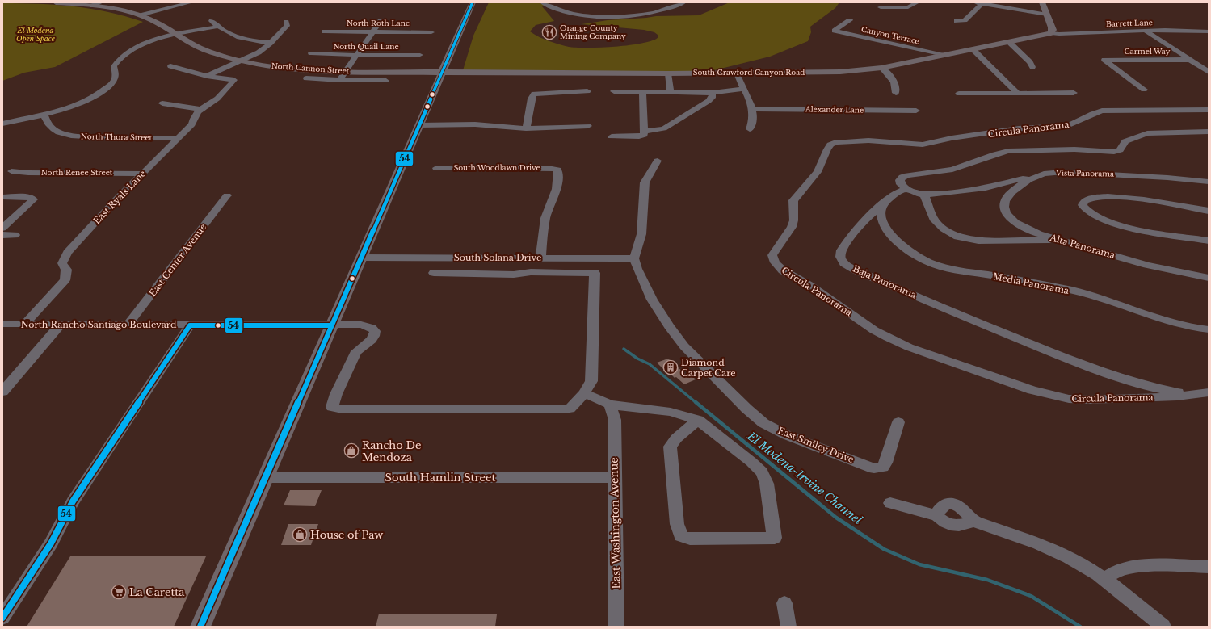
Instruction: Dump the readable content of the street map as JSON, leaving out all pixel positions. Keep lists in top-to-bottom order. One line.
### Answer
{"streets":{"main road":["North Cannon Street","South Crawford Canyon Road"],"street":["North Roth Lane","Barrett Lane","Canyon Terrace","North Quail Lane","Carmel Way","Alexander Lane","Circula Panorama","North Thora Street","South Woodlawn Drive","North Renee Street","Vista Panorama","East Ryals Lane","Alta Panorama","South Solana Drive","East Center Avenue","Baja Panorama","Media Panorama","North Rancho Santiago Boulevard","East Smiley Drive","South Hamlin Street","East Washington Avenue"]},"crossings":[["Barrett Lane","South Crawford Canyon Road"],["Canyon Terrace","South Crawford Canyon Road"],["North Cannon Street","South Crawford Canyon Road"],["Circula Panorama","Baja Panorama"],["North Thora Street","East Ryals Lane"],["South Woodlawn Drive","South Solana Drive"],["North Renee Street","East Ryals Lane"],["Vista Panorama","Alta Panorama"],["East Ryals Lane","North Rancho Santiago Boulevard"],["South Solana Drive","East Smiley Drive"],["East Center Avenue","North Rancho Santiago Boulevard"],["Baja Panorama","Media Panorama"],["South Hamlin Street","East Washington Avenue"]],"water":["El Modena-Irvine Channel"],"parks":["El Modena Open Space"],"places":{"restaurant":["Orange County Mining Company"],"building":["Diamond Carpet Care"],"shop":["Rancho De Mendoza","House of Paw"],"supermarket":["La Caretta"]},"lines":["transit line 54"]}
